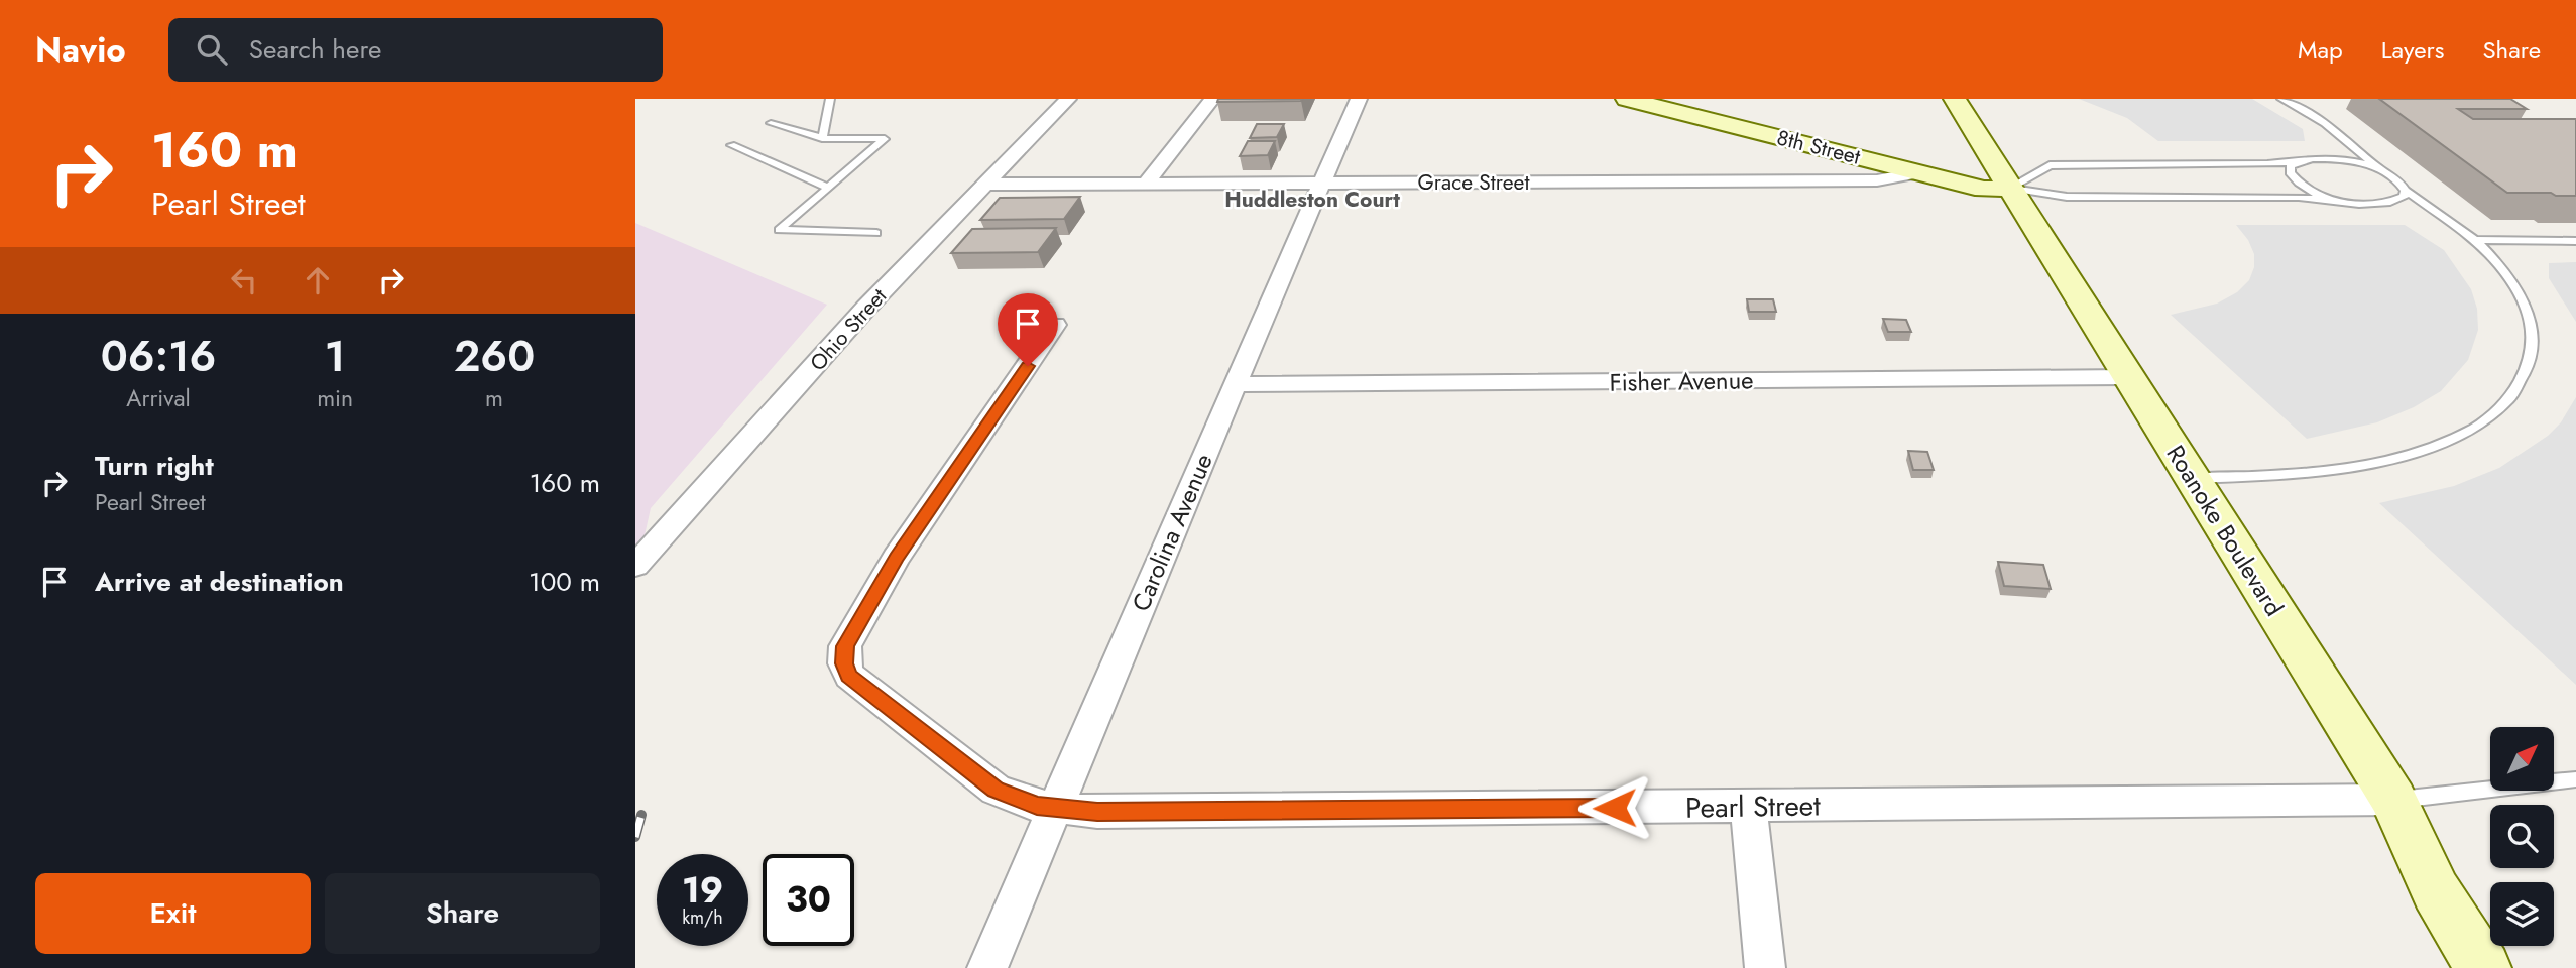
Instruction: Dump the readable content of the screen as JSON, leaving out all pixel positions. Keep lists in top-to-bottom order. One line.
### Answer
{"streets":{"main road":["8th Street","Roanoke Boulevard"],"street":["Grace Street","Ohio Street","Fisher Avenue","Carolina Avenue","Pearl Street"]},"crossings":[["8th Street","Grace Street"],["8th Street","Roanoke Boulevard"],["Grace Street","Ohio Street"],["Grace Street","Carolina Avenue"],["Fisher Avenue","Roanoke Boulevard"],["Fisher Avenue","Carolina Avenue"],["Roanoke Boulevard","Pearl Street"],["Carolina Avenue","Pearl Street"]],"districts":["Huddleston Court"],"north":"top right","page":{"header":"Navio","search":"Search here","nav":["Map","Layers","Share"],"turn":["160 m","Pearl Street"],"eta":["06:16","Arrival","1","min","260","m"],"list":[{"name":"Turn right","note":"Pearl Street","value":"160 m"},{"name":"Arrive at destination","value":"100 m"}],"speed":"19 km/h","limit":"30","buttons":["Exit","Share"]}}
